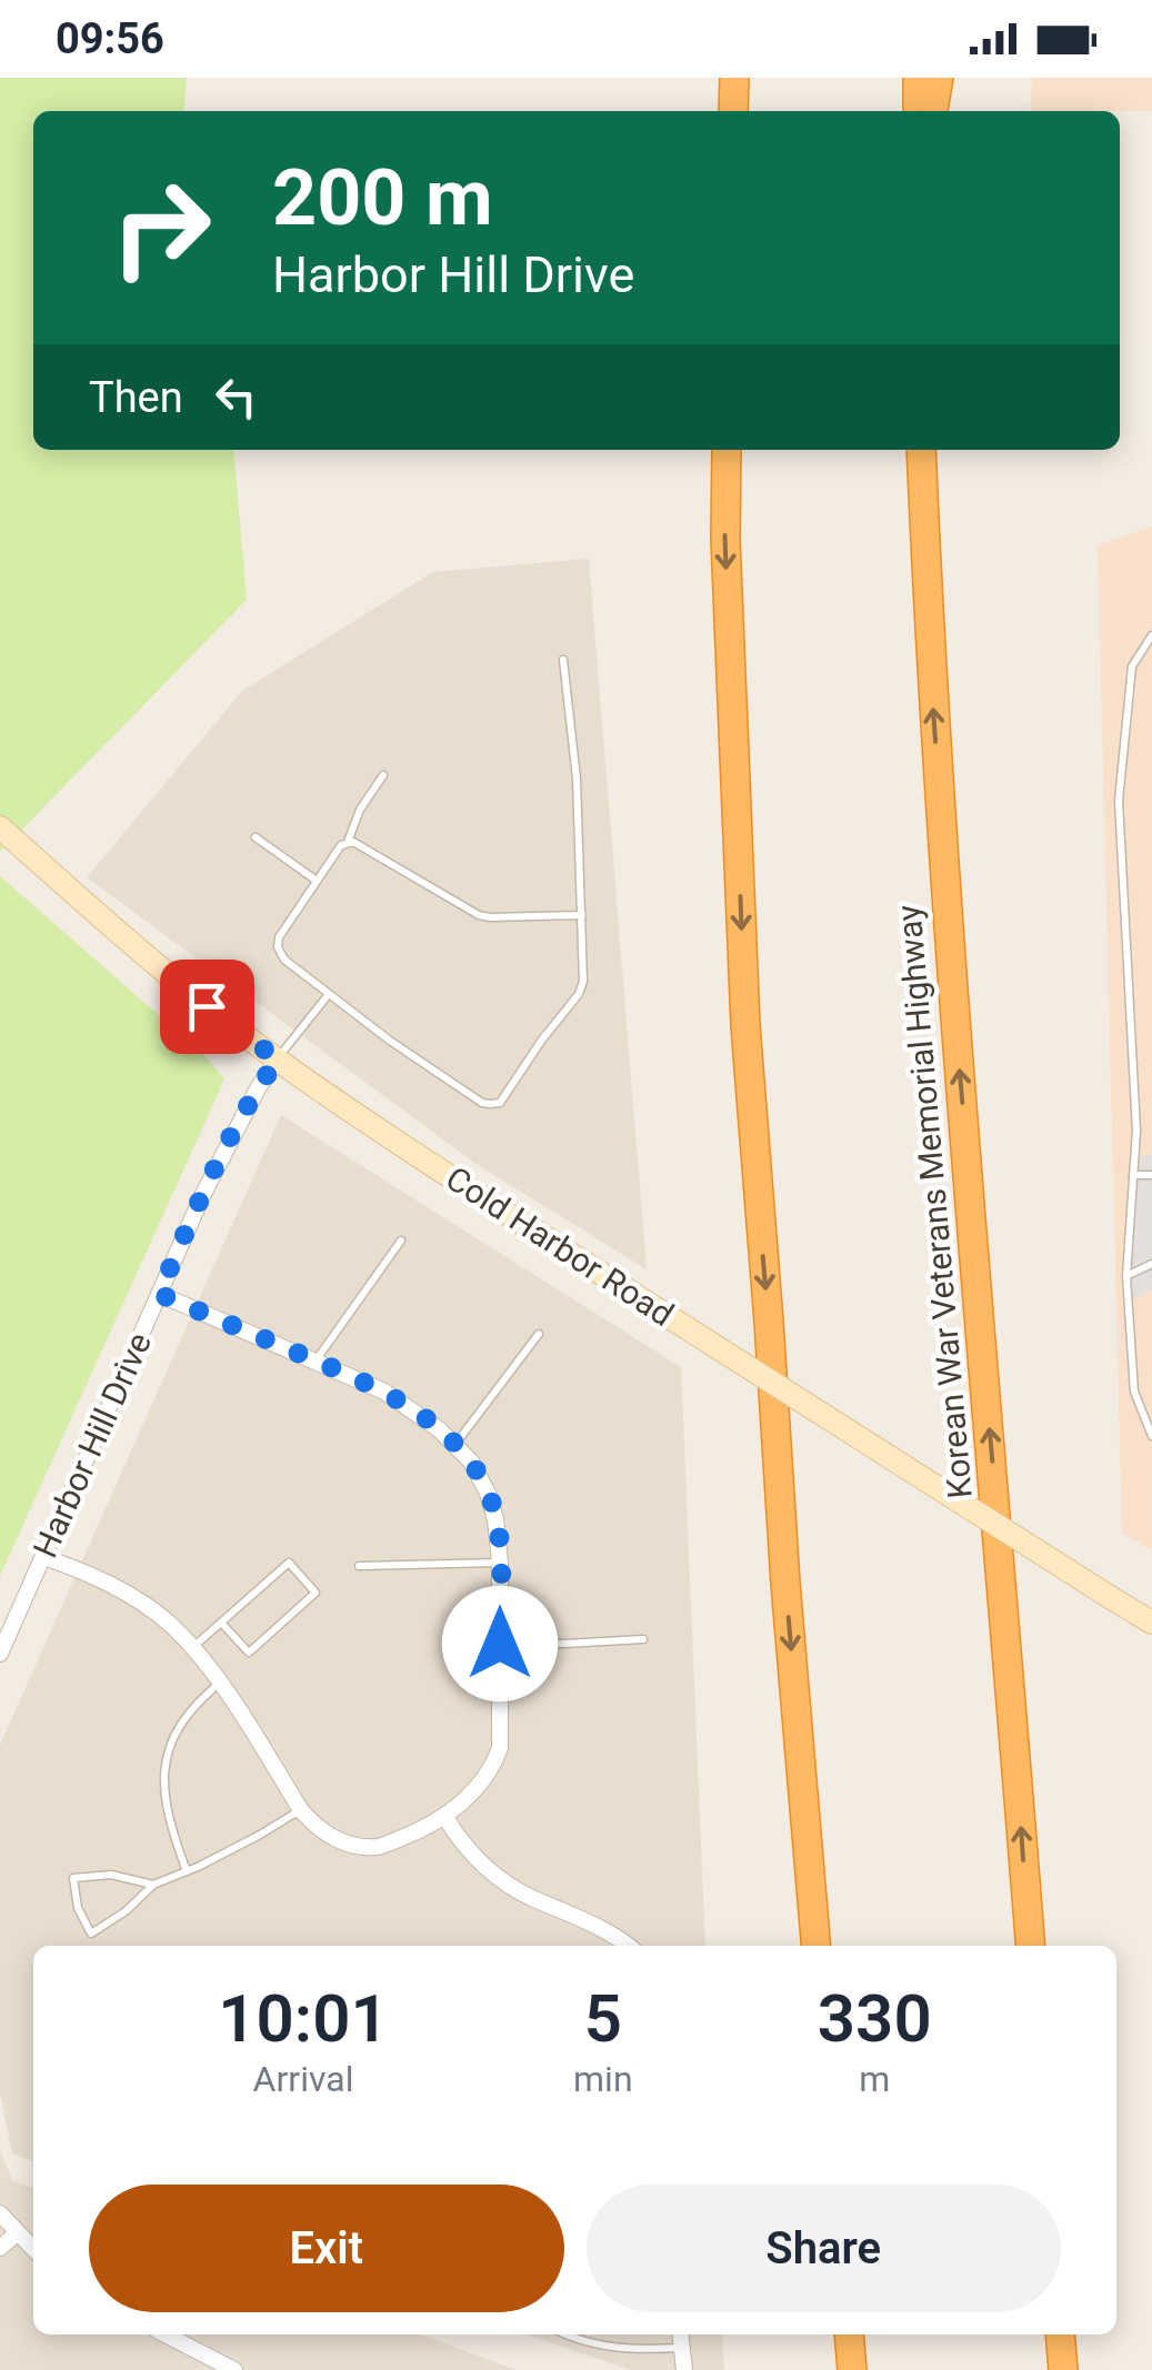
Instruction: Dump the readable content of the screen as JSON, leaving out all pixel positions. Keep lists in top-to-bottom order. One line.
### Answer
{"streets":{"highway":["Korean War Veterans Memorial Highway"],"main road":["Cold Harbor Road"],"street":["Harbor Hill Drive"]},"crossings":[["Cold Harbor Road","Harbor Hill Drive"]],"page":{"status":"09:56","turn":["200 m","Harbor Hill Drive"],"then":"Then","eta":["10:01","Arrival","5","min","330","m"],"buttons":["Exit","Share"]}}
